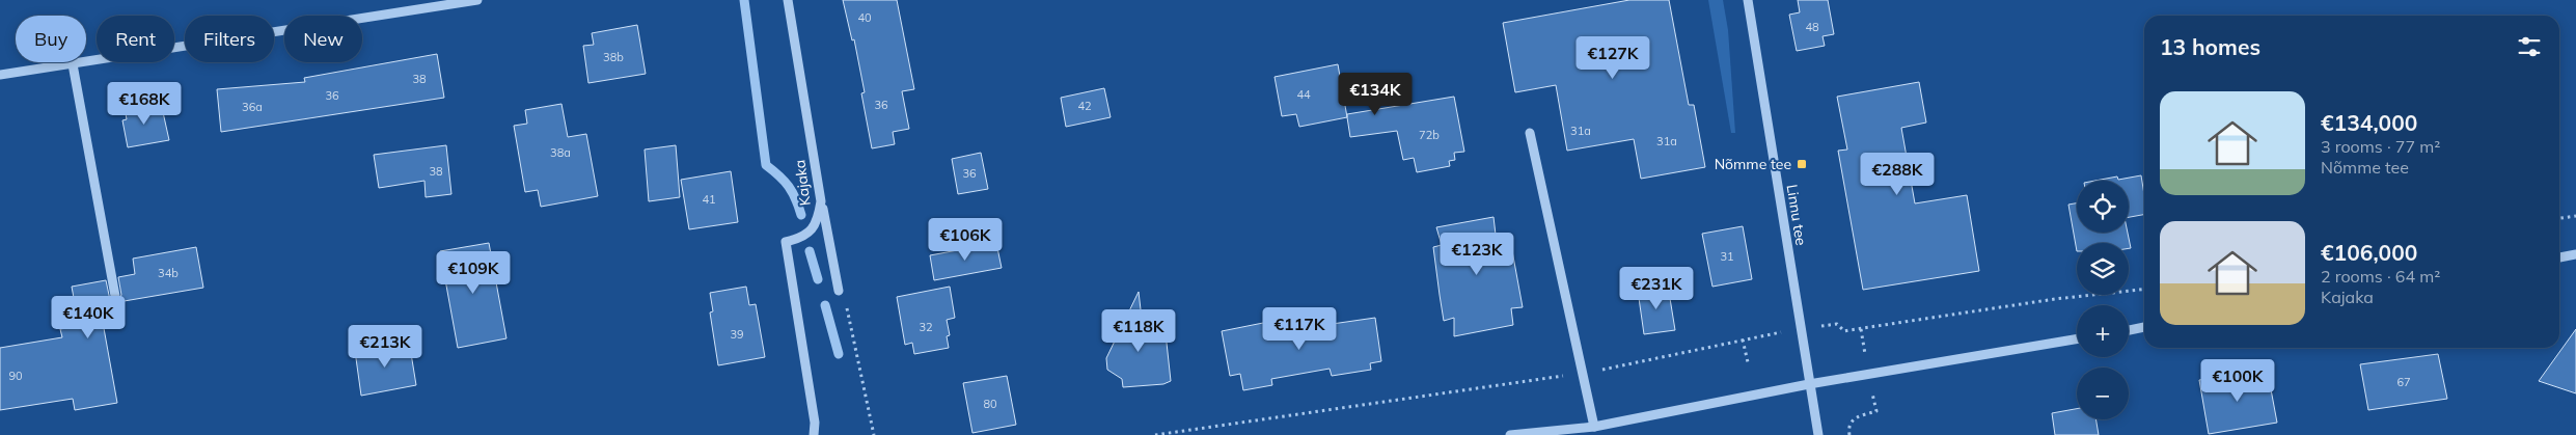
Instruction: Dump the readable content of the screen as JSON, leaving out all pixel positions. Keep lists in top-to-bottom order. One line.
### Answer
{"streets":{"street":["Kajaka","Linnu tee"]},"places":{"transit":["Nõmme tee"]},"house_numbers":["40","48","38b","38","44","36","36","42","36a","31a","72b","31a","38a","38","36","41","31","34b","32","39","90","67","80"],"page":{"chip":["Buy","Rent","Filters","New"],"heading":"13 homes","price":["€127K","€134K","€168K","€288K","€106K","€123K","€109K","€231K","€140K","€117K","€118K","€213K","€100K"],"list":[{"name":"€134,000","note":"3 rooms · 77 m² · Nõmme tee"},{"name":"€106,000","note":"2 rooms · 64 m² · Kajaka"}],"map_buttons":["+","−"]}}
